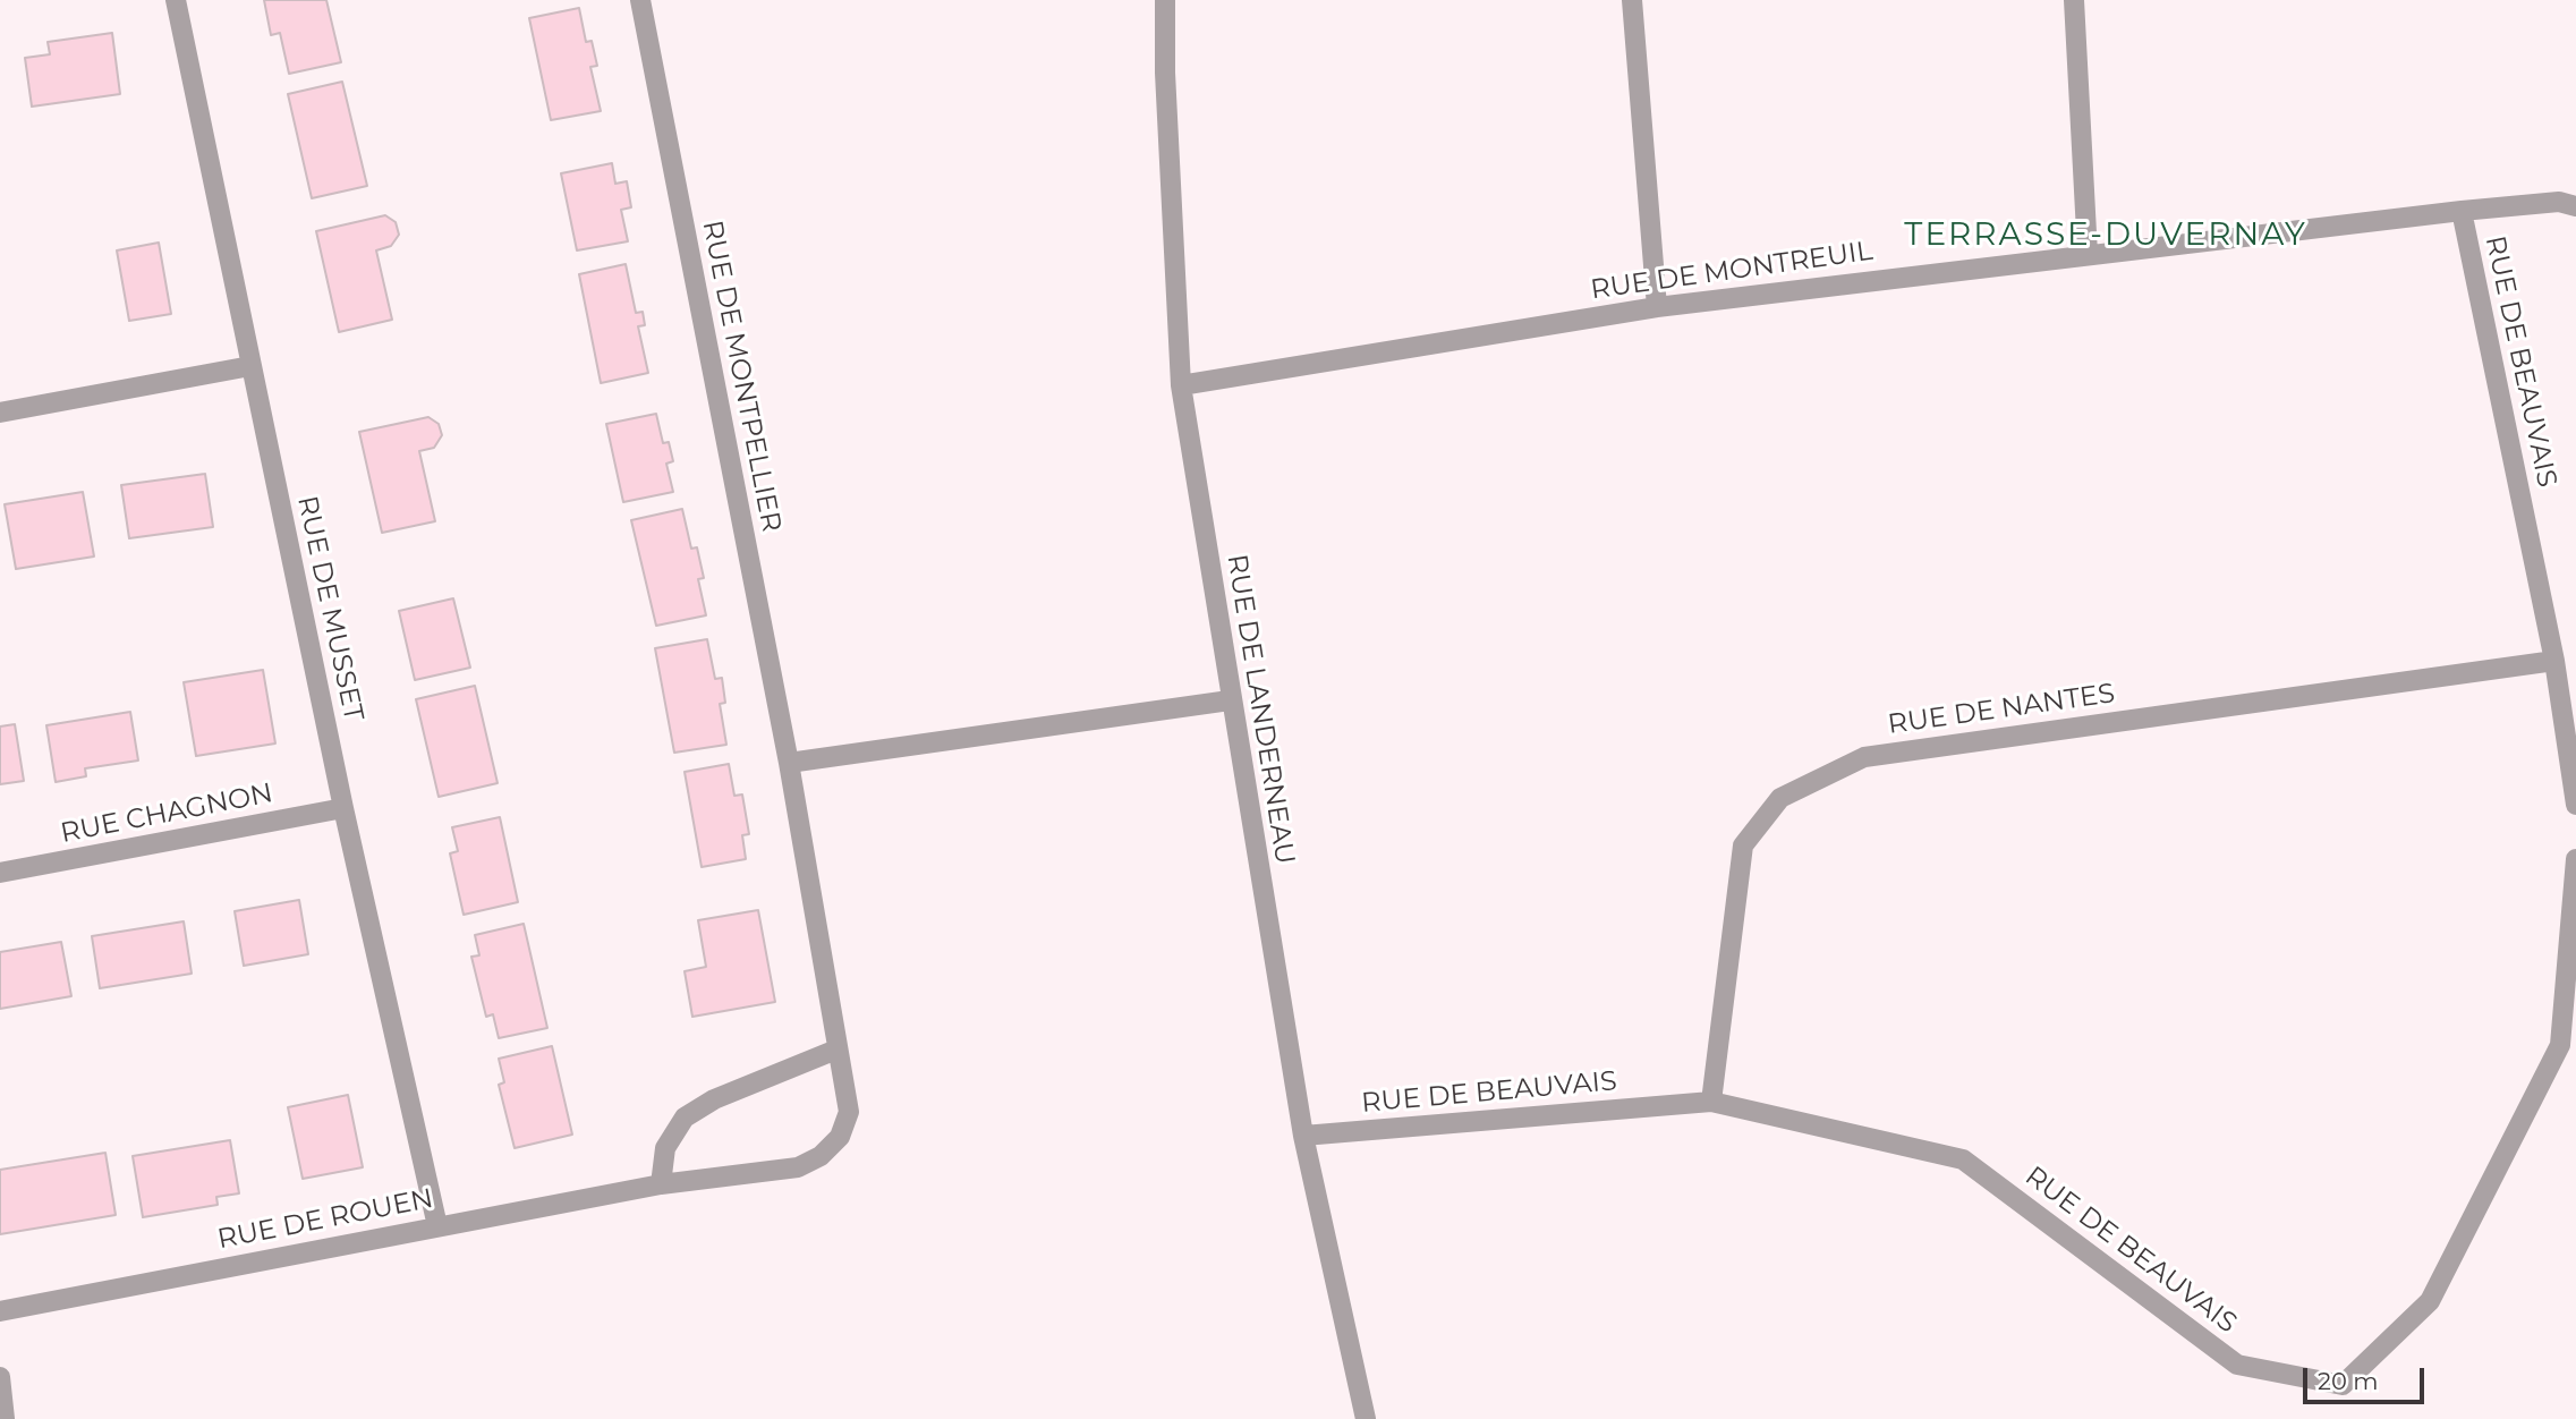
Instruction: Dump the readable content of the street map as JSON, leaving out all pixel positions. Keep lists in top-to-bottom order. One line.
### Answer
{"streets":{"street":["RUE DE MONTREUIL","RUE DE BEAUVAIS","RUE DE MONTPELLIER","RUE DE MUSSET","RUE DE LANDERNEAU","RUE DE NANTES","RUE CHAGNON","RUE DE ROUEN"]},"crossings":[["RUE DE MONTREUIL","RUE DE BEAUVAIS"],["RUE DE MONTREUIL","RUE DE LANDERNEAU"],["RUE DE BEAUVAIS","RUE DE LANDERNEAU"],["RUE DE BEAUVAIS","RUE DE NANTES"],["RUE DE MONTPELLIER","RUE DE ROUEN"],["RUE DE MUSSET","RUE CHAGNON"],["RUE DE MUSSET","RUE DE ROUEN"]],"districts":["TERRASSE-DUVERNAY"],"scale_bar":"20 m"}
